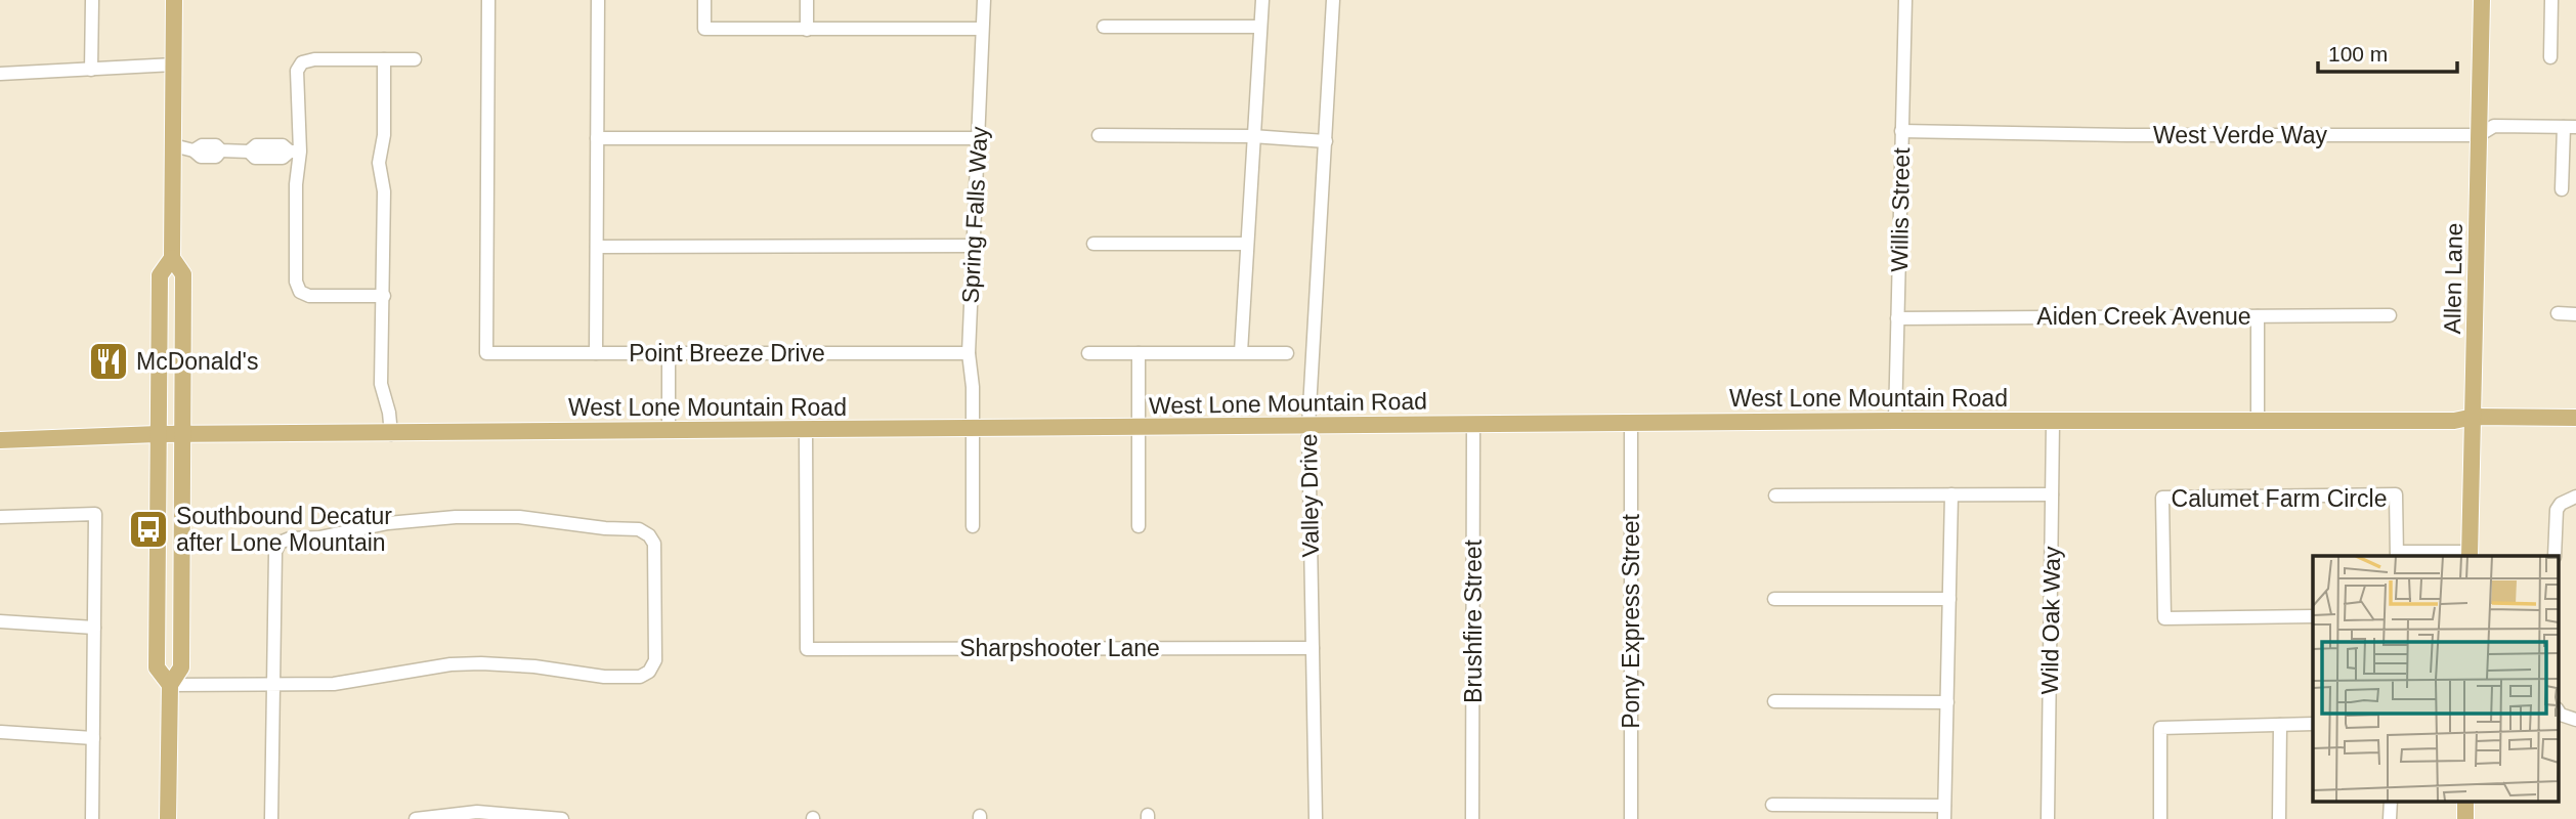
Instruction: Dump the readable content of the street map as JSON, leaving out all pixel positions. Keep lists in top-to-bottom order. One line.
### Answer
{"streets":{"main road":["Allen Lane","West Lone Mountain Road"],"street":["West Verde Way","Willis Street","Spring Falls Way","Aiden Creek Avenue","Point Breeze Drive","Valley Drive","Calumet Farm Circle","Wild Oak Way","Brushfire Street","Pony Express Street","Sharpshooter Lane"]},"crossings":[["West Verde Way","Willis Street"],["West Verde Way","Allen Lane"],["Willis Street","Aiden Creek Avenue"],["Willis Street","West Lone Mountain Road"],["Spring Falls Way","Point Breeze Drive"],["Spring Falls Way","West Lone Mountain Road"],["Allen Lane","West Lone Mountain Road"],["Allen Lane","Calumet Farm Circle"],["West Lone Mountain Road","Valley Drive"],["West Lone Mountain Road","Wild Oak Way"],["West Lone Mountain Road","Brushfire Street"],["West Lone Mountain Road","Pony Express Street"],["West Lone Mountain Road","Sharpshooter Lane"],["Valley Drive","Sharpshooter Lane"]],"places":{"restaurant":["McDonald's"],"bus stop":["Southbound Decatur after Lone Mountain"]},"scale_bar":"100 m"}
